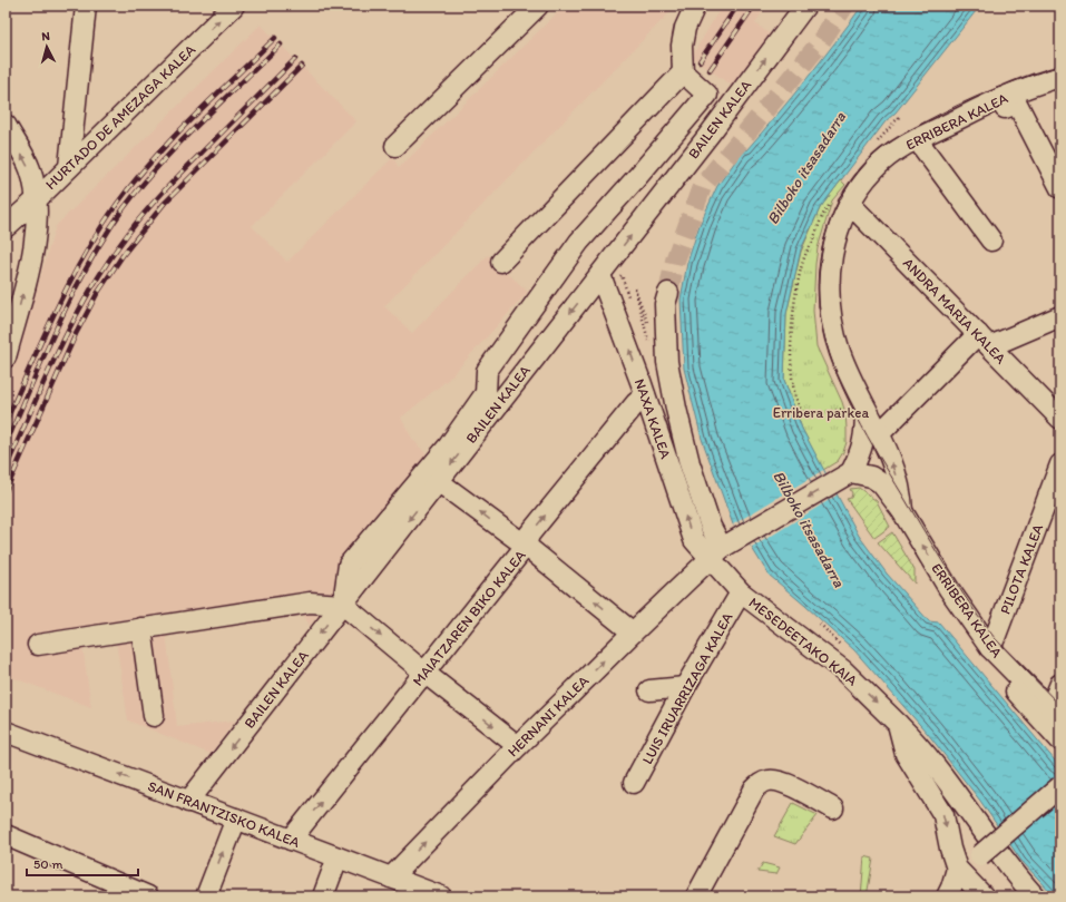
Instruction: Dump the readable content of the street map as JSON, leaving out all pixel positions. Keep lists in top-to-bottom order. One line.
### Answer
{"streets":{"street":["HURTADO DE AMEZAGA KALEA","BAILEN KALEA","ERRIBERA KALEA","ANDRA MARIA KALEA","NAXA KALEA","PILOTA KALEA","MAIATZAREN BIKO KALEA","MESEDEETAKO KAIA","LUIS IRUARRIZAGA KALEA","HERNANI KALEA","SAN FRANTZISKO KALEA"]},"crossings":[["BAILEN KALEA","NAXA KALEA"],["BAILEN KALEA","SAN FRANTZISKO KALEA"],["ERRIBERA KALEA","ANDRA MARIA KALEA"],["ERRIBERA KALEA","PILOTA KALEA"],["ERRIBERA KALEA","HERNANI KALEA"],["NAXA KALEA","MAIATZAREN BIKO KALEA"],["NAXA KALEA","MESEDEETAKO KAIA"],["NAXA KALEA","HERNANI KALEA"],["MAIATZAREN BIKO KALEA","SAN FRANTZISKO KALEA"],["MESEDEETAKO KAIA","LUIS IRUARRIZAGA KALEA"],["MESEDEETAKO KAIA","HERNANI KALEA"],["HERNANI KALEA","SAN FRANTZISKO KALEA"]],"one_way":["HURTADO DE AMEZAGA KALEA","MESEDEETAKO KAIA"],"water":["Bilboko itsasadarra"],"parks":["Erribera parkea"],"scale_bar":"50 m","north":"top"}
